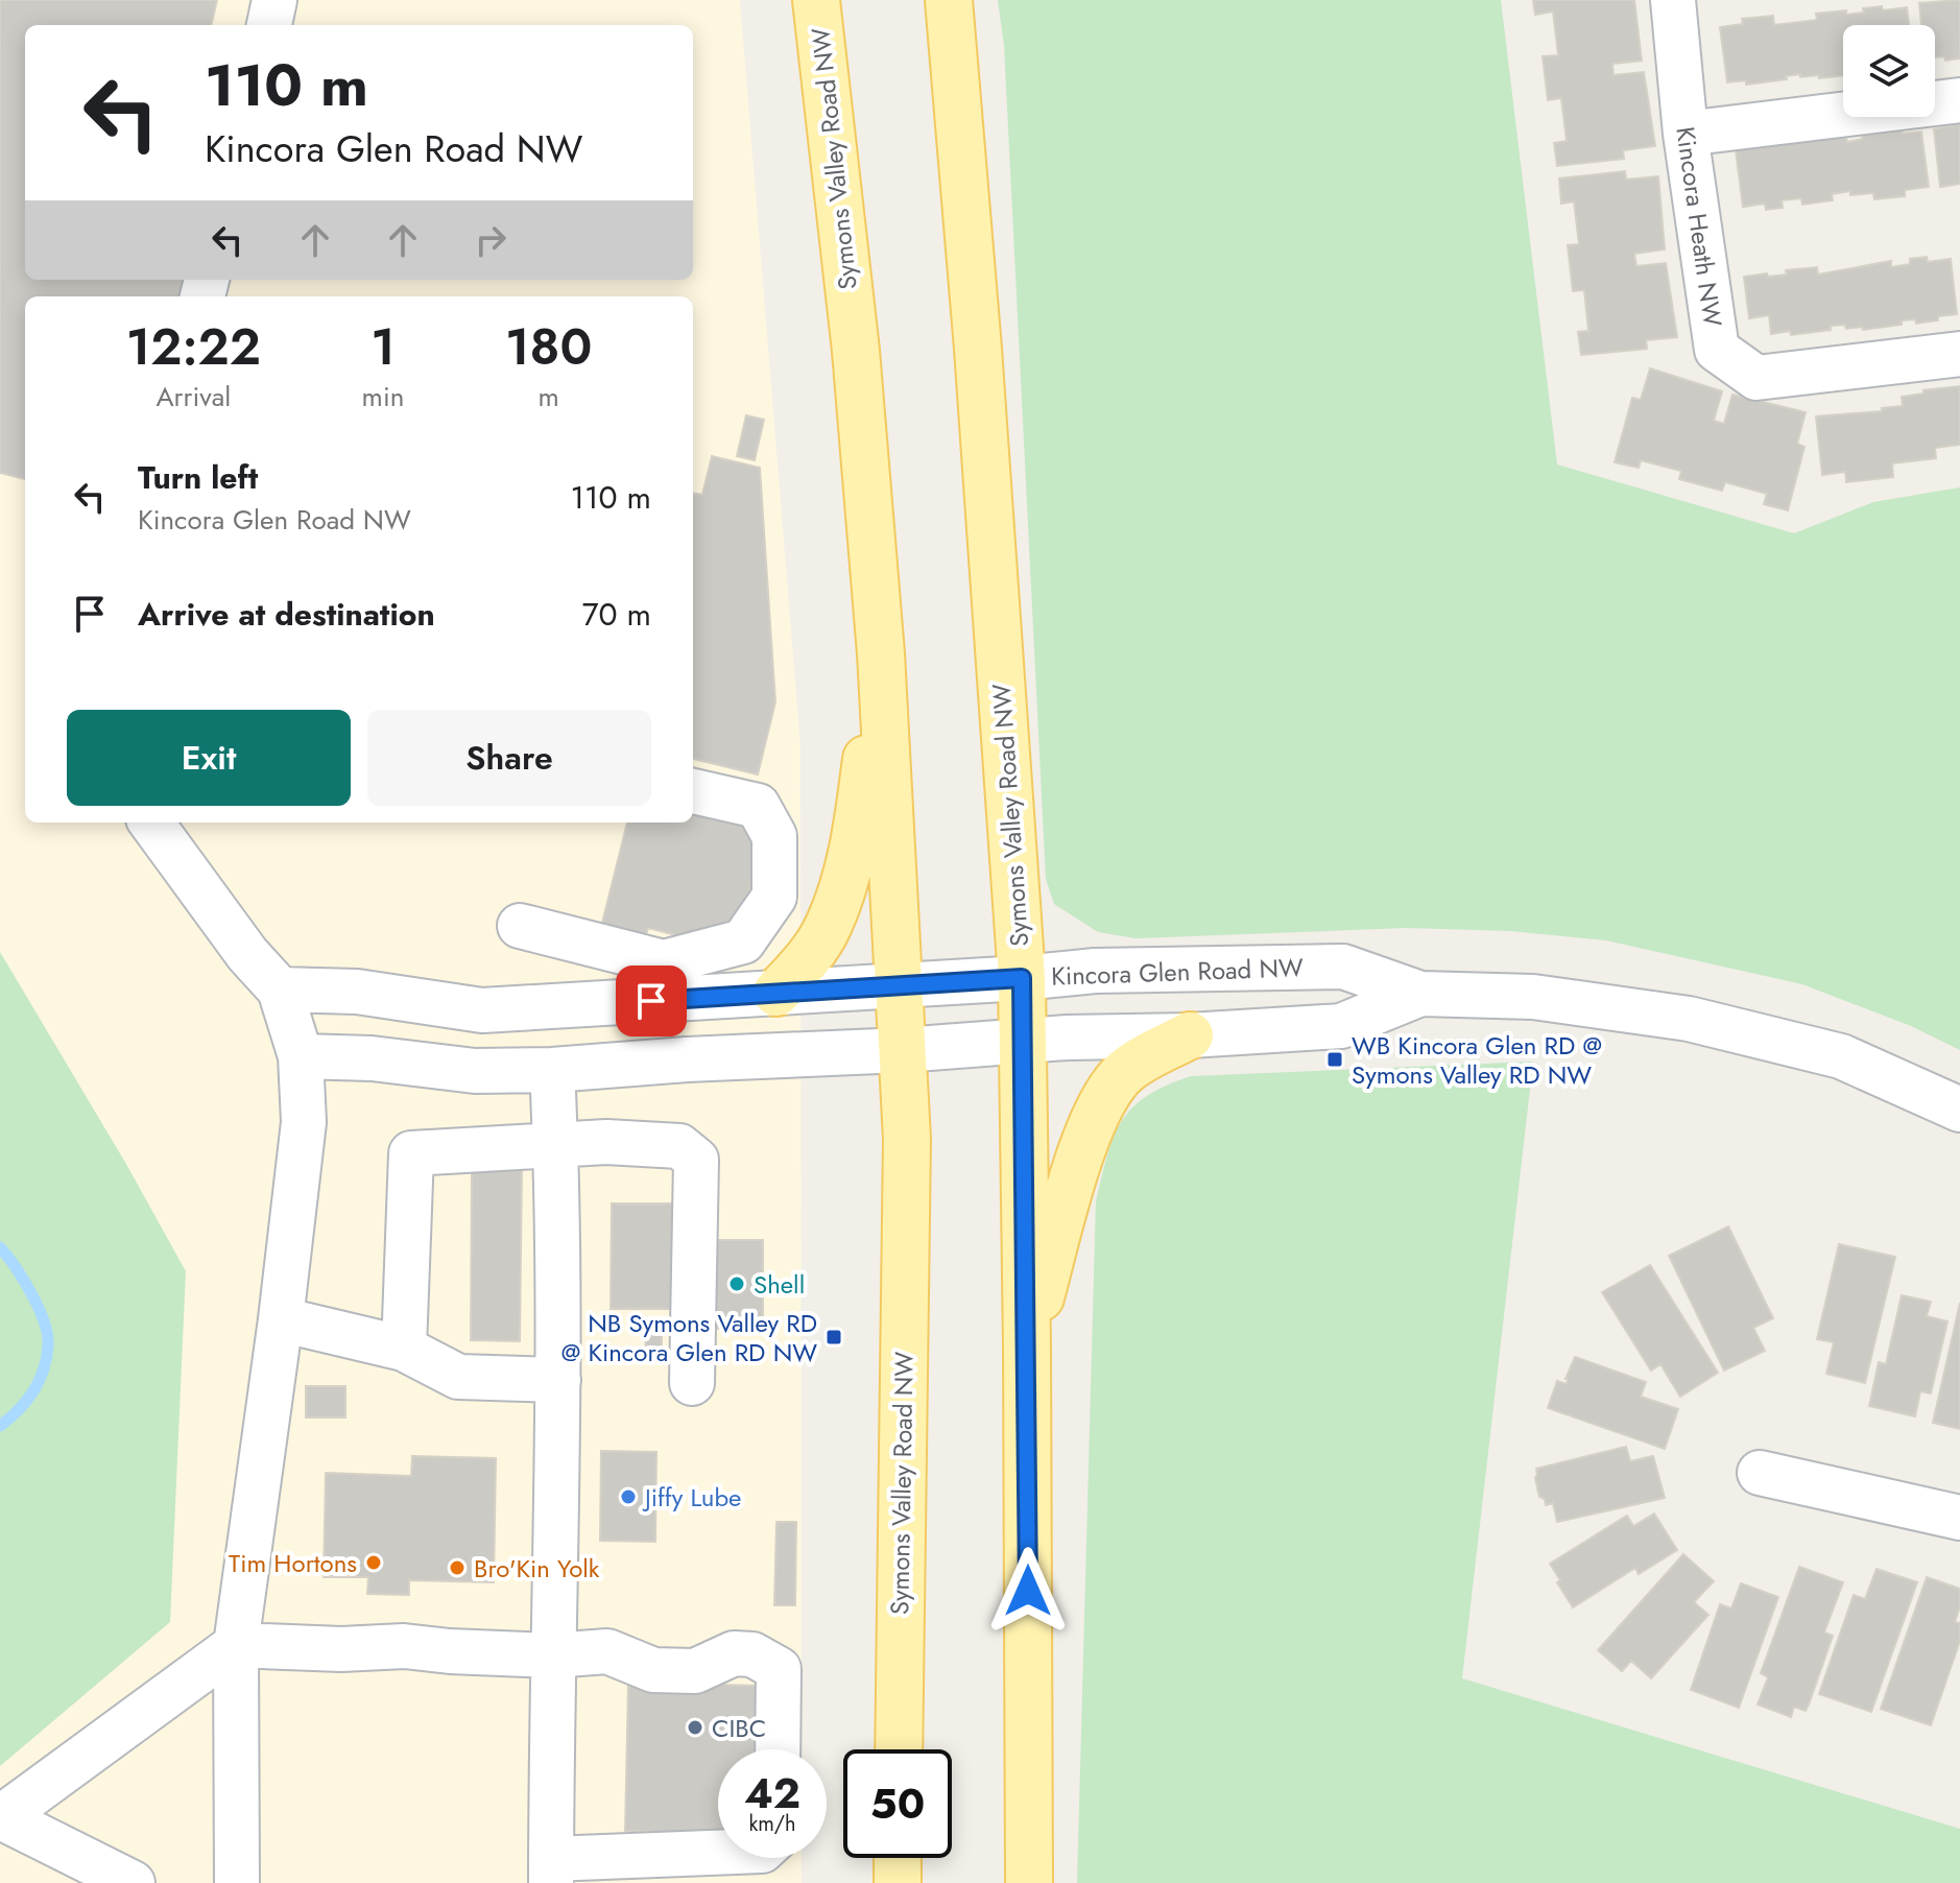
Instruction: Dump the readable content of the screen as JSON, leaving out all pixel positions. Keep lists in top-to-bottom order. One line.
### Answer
{"streets":{"main road":["Symons Valley Road NW"],"street":["Kincora Heath NW","Kincora Glen Road NW"]},"crossings":[["Symons Valley Road NW","Kincora Glen Road NW"]],"places":{"transit":["WB Kincora Glen RD @ Symons Valley RD NW","NB Symons Valley RD @ Kincora Glen RD NW"],"other":["Shell","Jiffy Lube","Tim Hortons","Bro'Kin Yolk","CIBC"]},"page":{"turn":["110 m","Kincora Glen Road NW"],"eta":["12:22","Arrival","1","min","180","m"],"list":[{"name":"Turn left","note":"Kincora Glen Road NW","value":"110 m"},{"name":"Arrive at destination","value":"70 m"}],"buttons":["Exit","Share"],"speed":"42 km/h","limit":"50"}}
